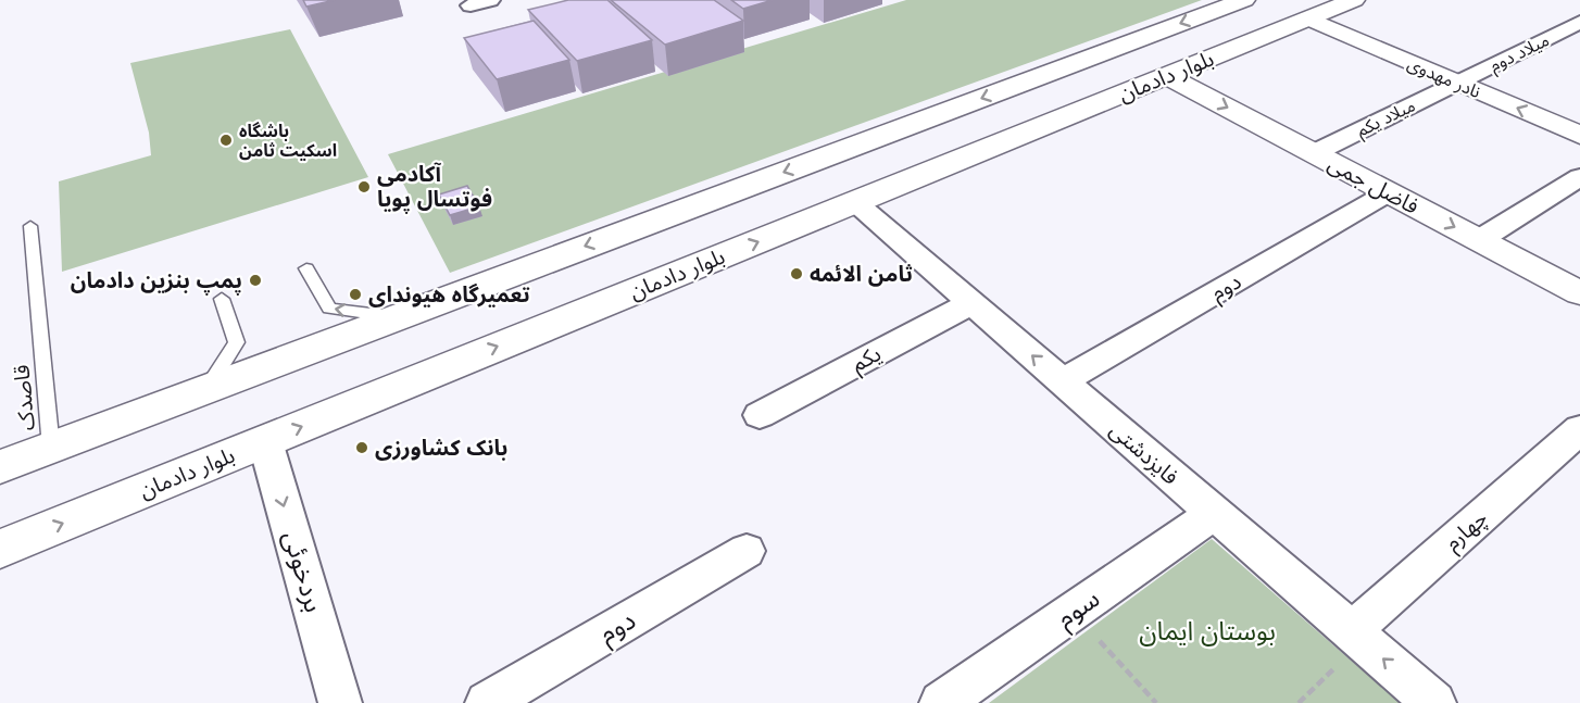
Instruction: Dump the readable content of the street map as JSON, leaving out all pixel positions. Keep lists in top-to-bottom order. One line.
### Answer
{"streets":{"main road":["بلوار دادمان","نادر مهدوی","فاضل جمی"],"street":["میلاد دوم","میلاد یکم","دوم","یکم","فایزدشتی","چهارم","بردخوئی","سوم"],"lane":["قاصدک"]},"crossings":[["میلاد دوم","نادر مهدوی"],["میلاد دوم","میلاد یکم"],["بلوار دادمان","نادر مهدوی"],["بلوار دادمان","فاضل جمی"],["بلوار دادمان","قاصدک"],["بلوار دادمان","فایزدشتی"],["بلوار دادمان","بردخوئی"],["نادر مهدوی","میلاد یکم"],["میلاد یکم","فاضل جمی"],["فاضل جمی","دوم"],["دوم","فایزدشتی"],["یکم","فایزدشتی"],["فایزدشتی","چهارم"],["فایزدشتی","سوم"]],"one_way":["نادر مهدوی","فاضل جمی","بردخوئی"],"parks":["بوستان ایمان"],"places":["باشگاه اسکیت ثامن","آکادمی فوتسال پویا","ثامن الائمه","پمپ بنزین دادمان","تعمیرگاه هیوندای","بانک کشاورزی"]}
